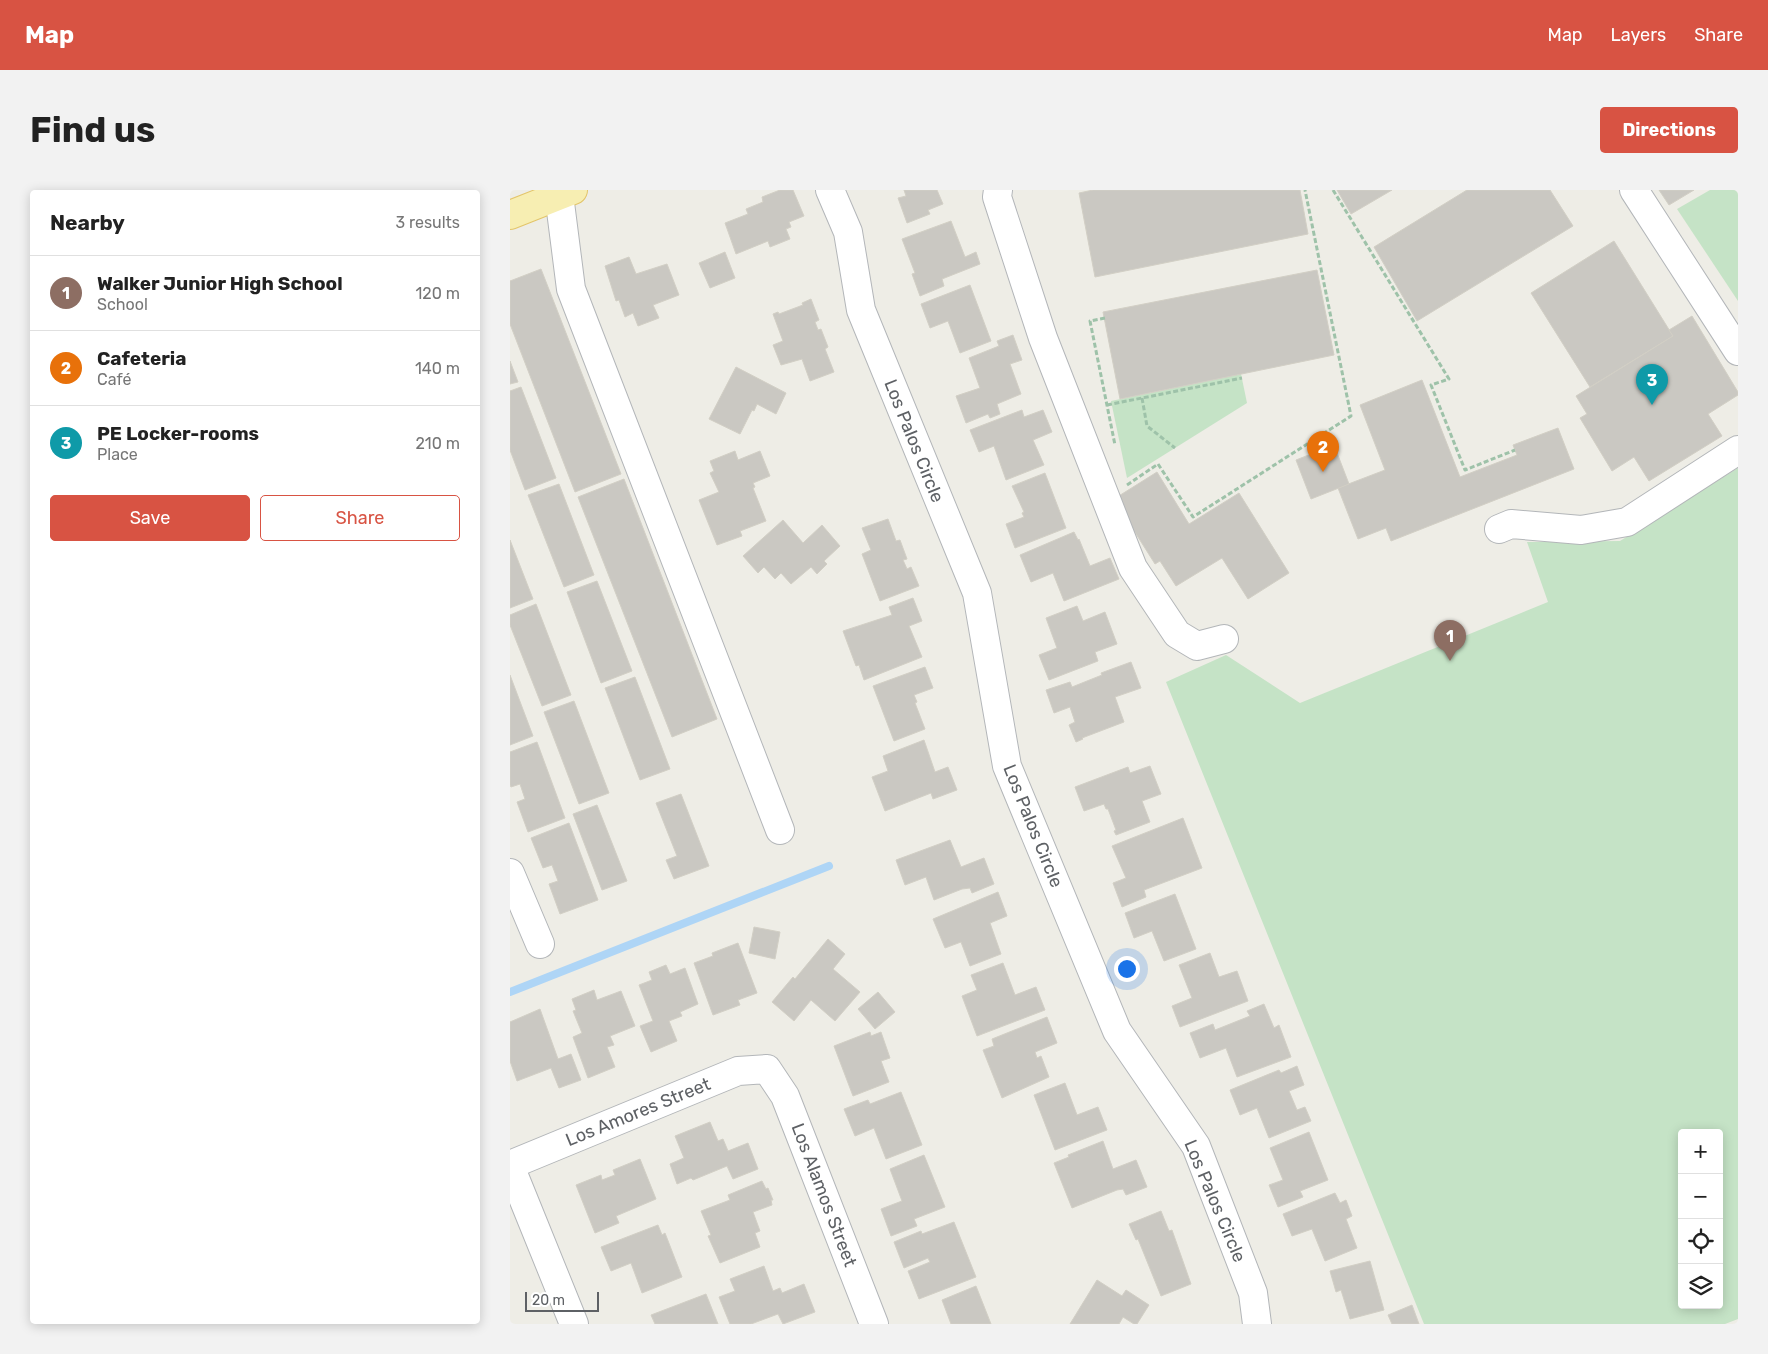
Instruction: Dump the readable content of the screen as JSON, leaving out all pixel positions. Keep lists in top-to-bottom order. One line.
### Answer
{"streets":{"street":["Los Palos Circle","Los Amores Street","Los Alamos Street"]},"crossings":[["Los Amores Street","Los Alamos Street"]],"scale_bar":"20 m","page":{"header":"Map","nav":["Map","Layers","Share"],"buttons":["Directions",["Save","Share"]],"title":"Find us","heading":["Nearby","3 results"],"list":[{"mark":"1","name":"Walker Junior High School","note":"School","value":"120 m"},{"mark":"2","name":"Cafeteria","note":"Café","value":"140 m"},{"mark":"3","name":"PE Locker-rooms","note":"Place","value":"210 m"}],"pins":["3","2","1"],"map_buttons":["+","−"],"scale":"20 m"}}
